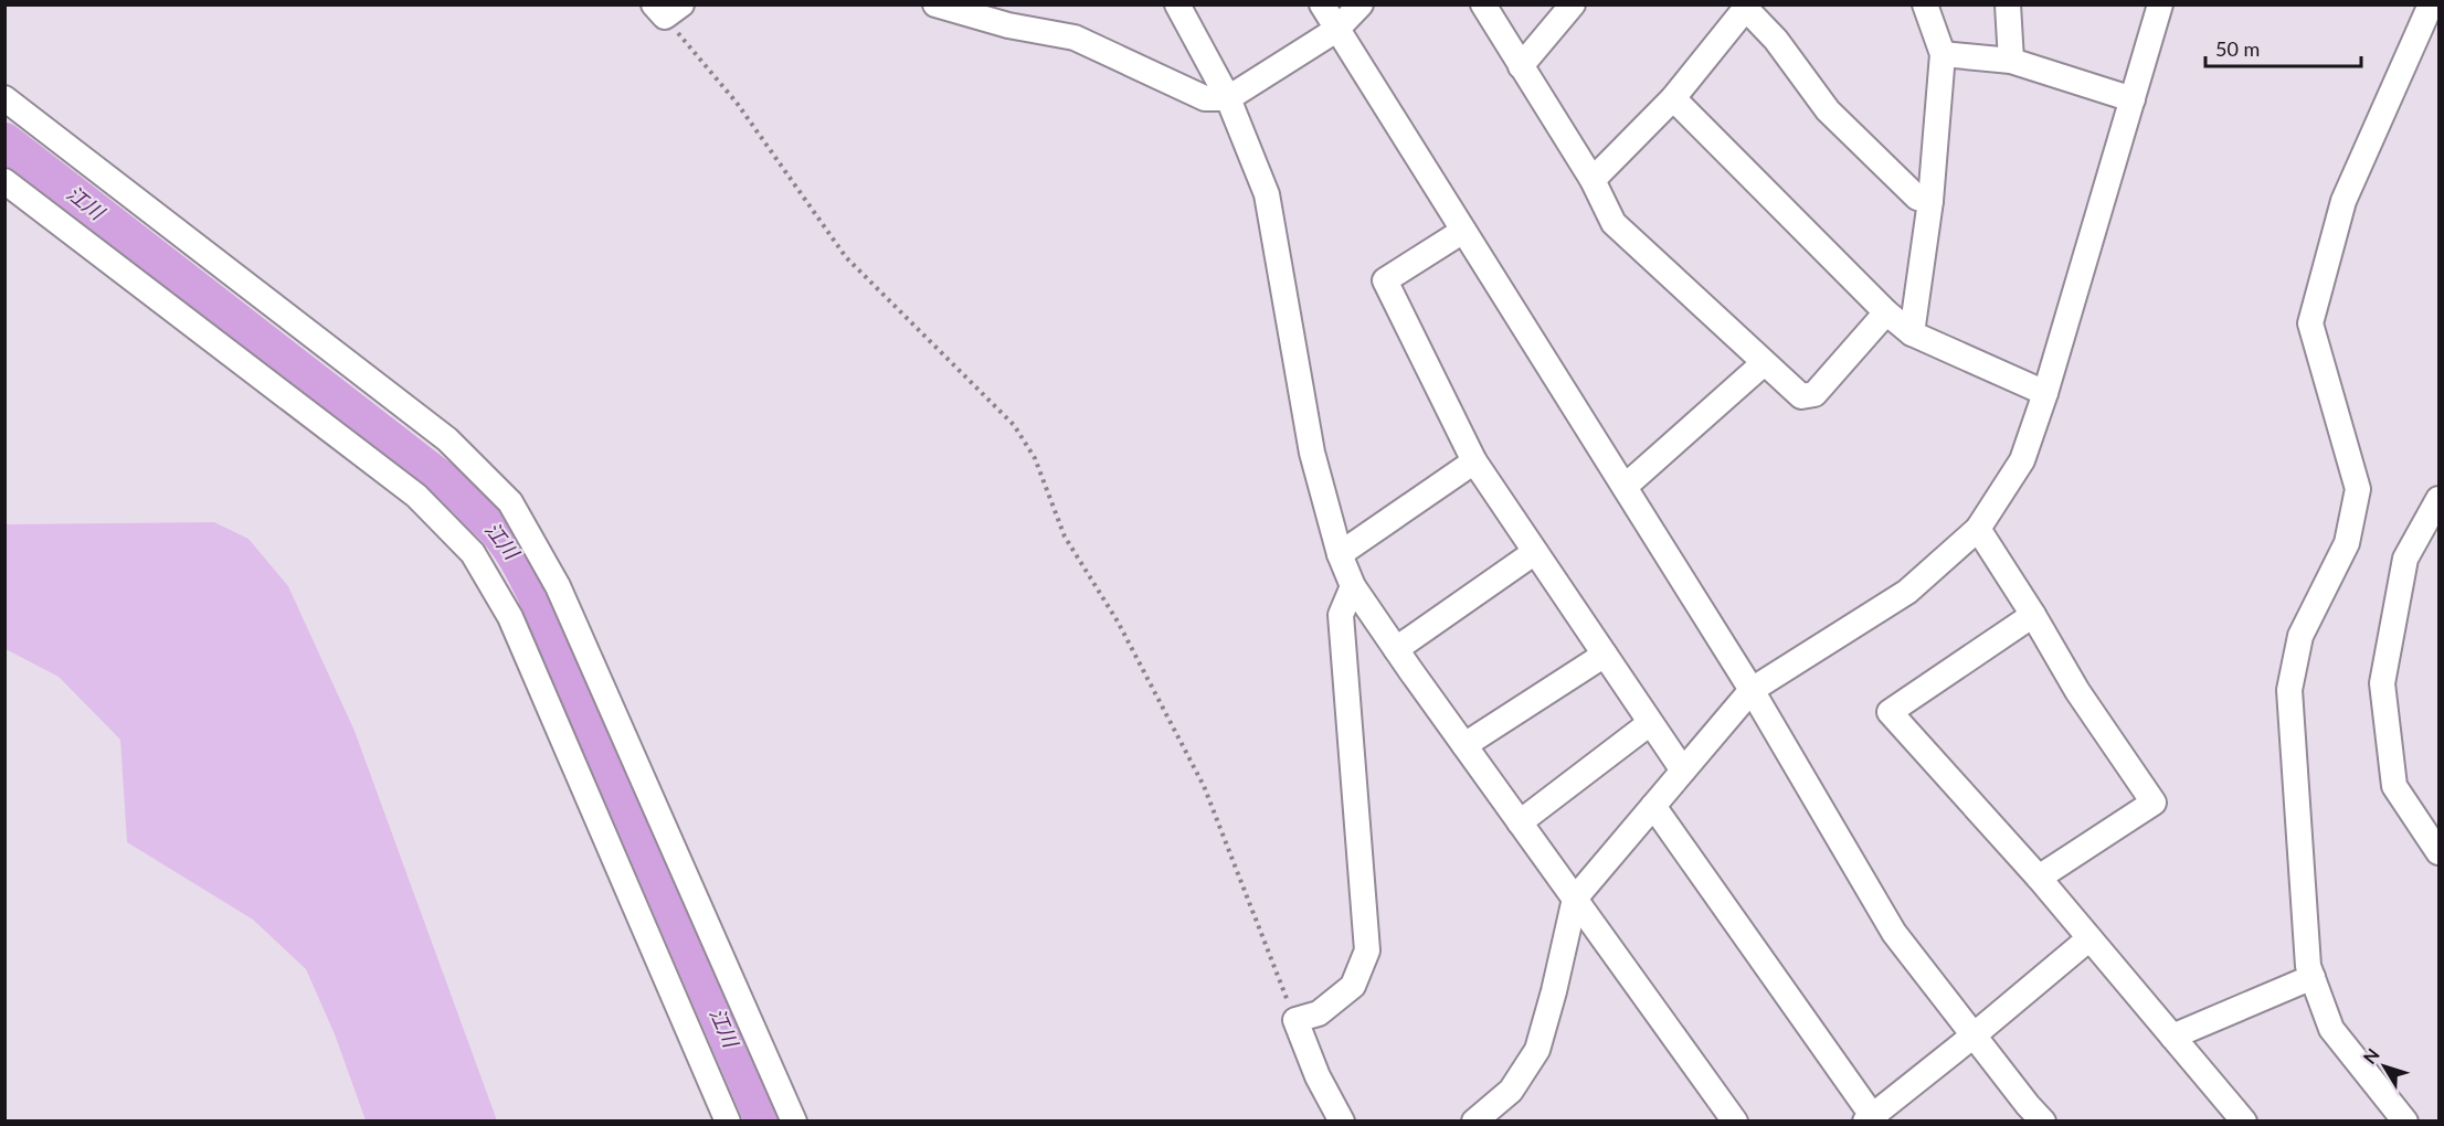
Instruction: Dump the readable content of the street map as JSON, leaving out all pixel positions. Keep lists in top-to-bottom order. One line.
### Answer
{"water":["江川"],"scale_bar":"50 m","north":"top left"}
